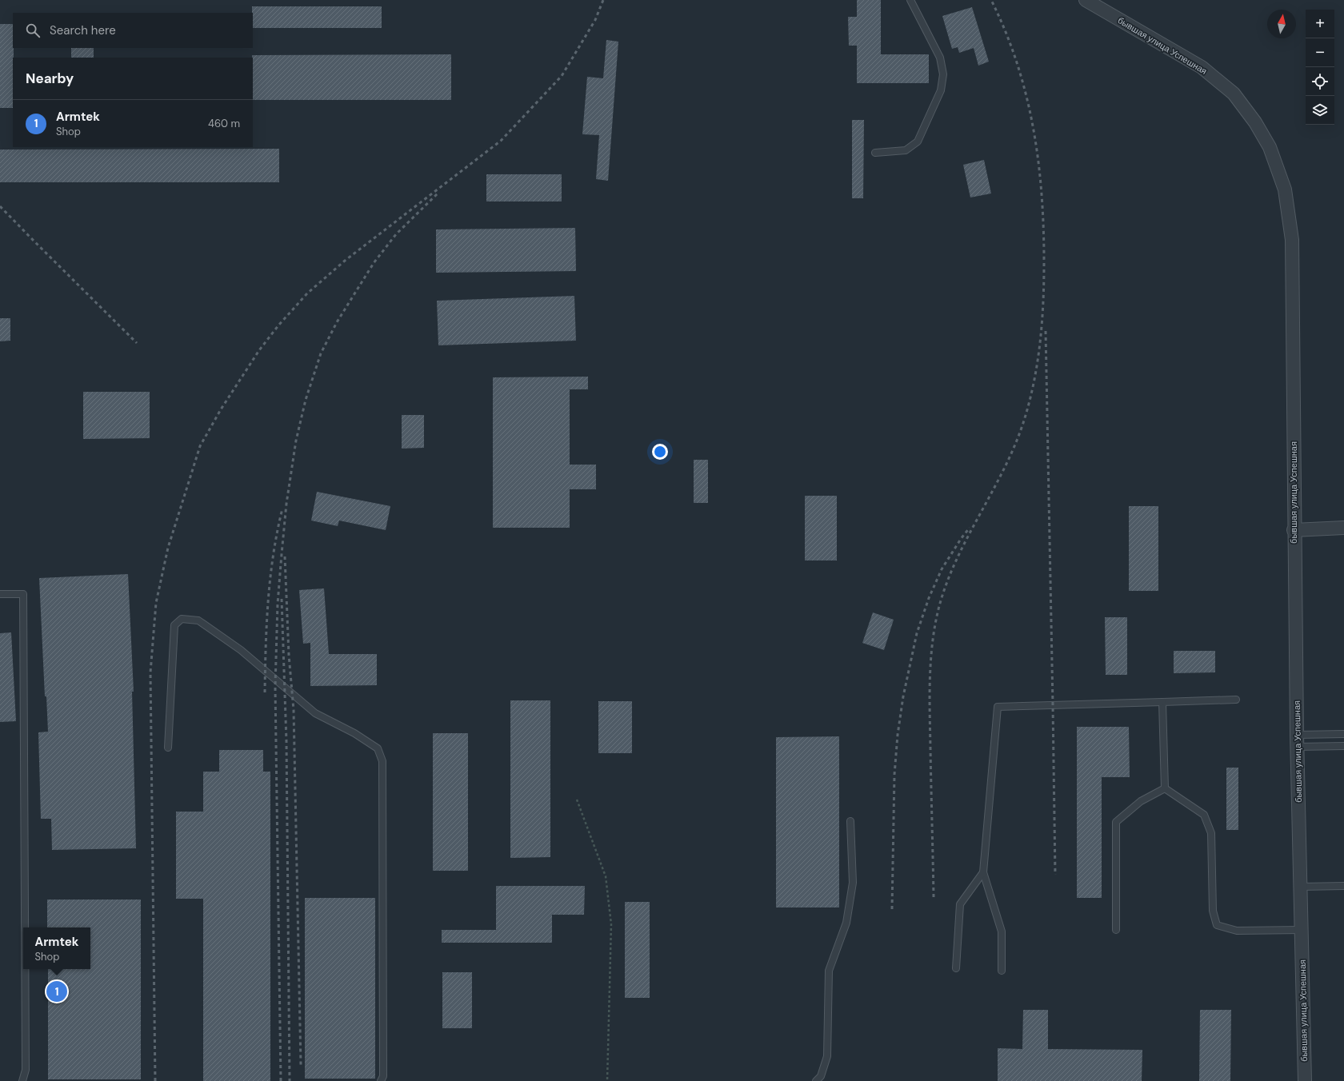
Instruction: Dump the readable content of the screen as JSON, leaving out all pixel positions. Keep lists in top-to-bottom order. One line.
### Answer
{"streets":{"street":["бывшая улица Успешная"]},"north":"top","page":{"map_buttons":["+","−"],"search":"Search here","heading":"Nearby","list":[{"mark":"1","name":"Armtek","note":"Shop","value":"460 m"}],"popup":["Armtek","Shop"],"pins":"1"}}
